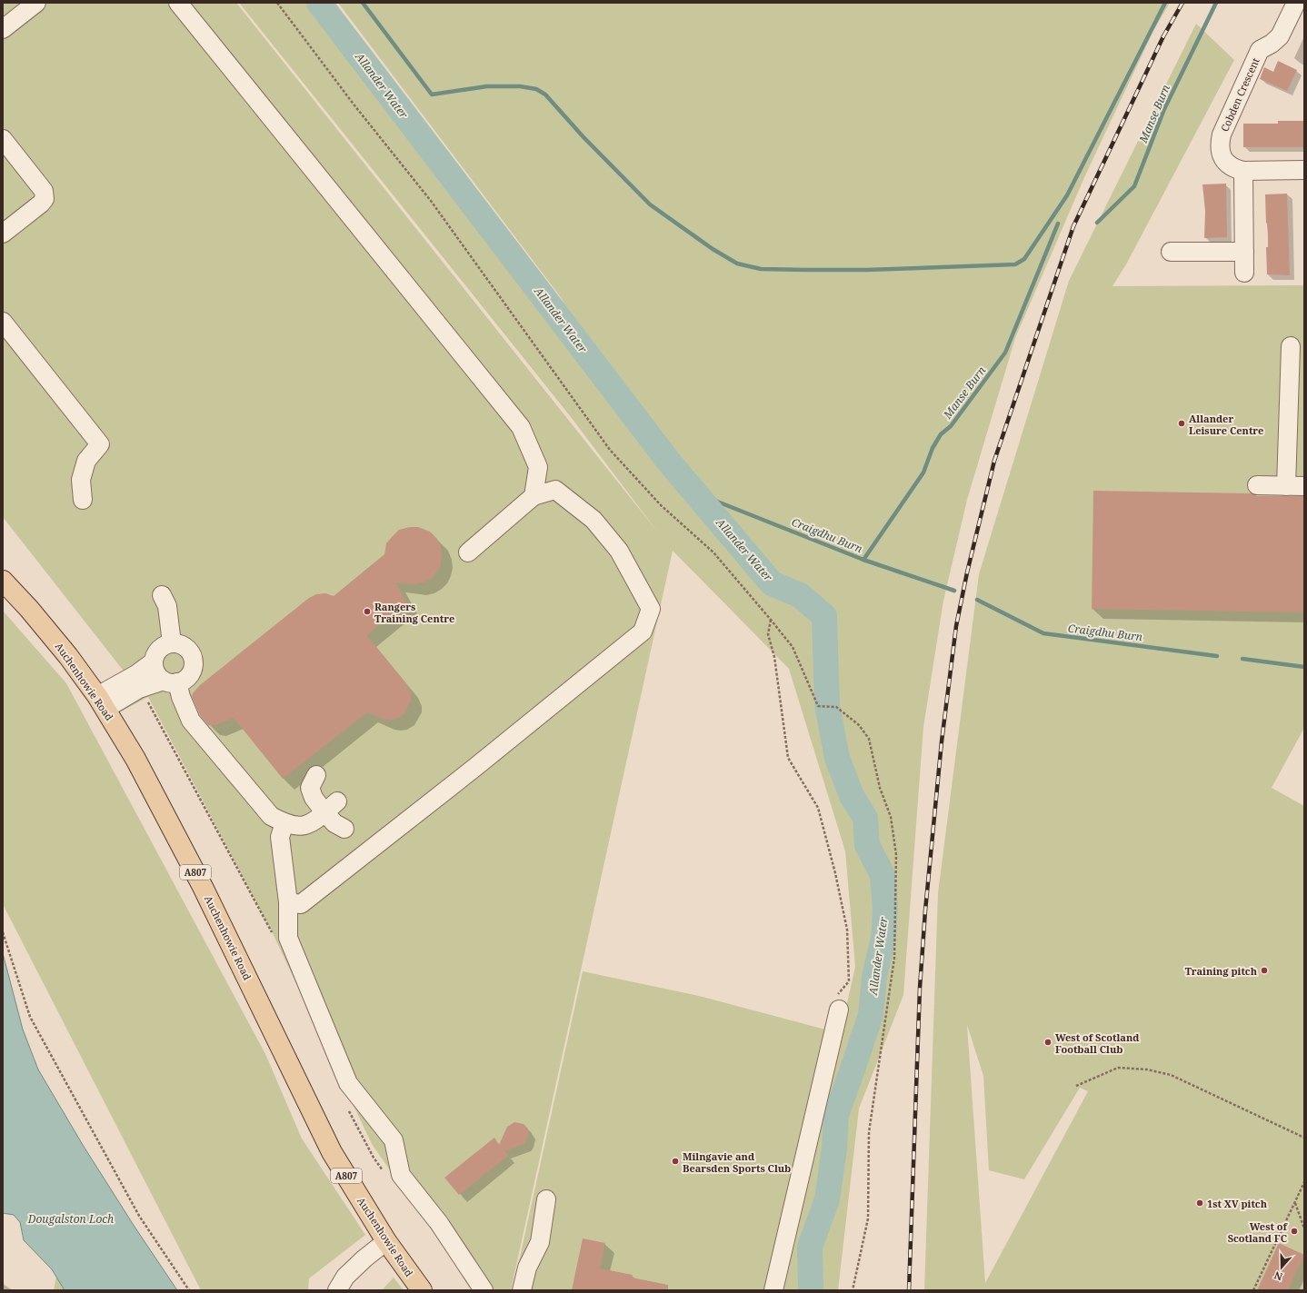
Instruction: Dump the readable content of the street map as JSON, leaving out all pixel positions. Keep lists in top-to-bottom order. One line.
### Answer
{"streets":{"main road":["Auchenhowie Road","A807"],"street":["Cobden Crescent"]},"water":["Allander Water","Manse Burn","Craigdhu Burn","Dougalston Loch"],"places":["Allander Leisure Centre","Rangers Training Centre","Training pitch","West of Scotland Football Club","Milngavie and Bearsden Sports Club","1st XV pitch","West of Scotland FC"],"north":"bottom"}
